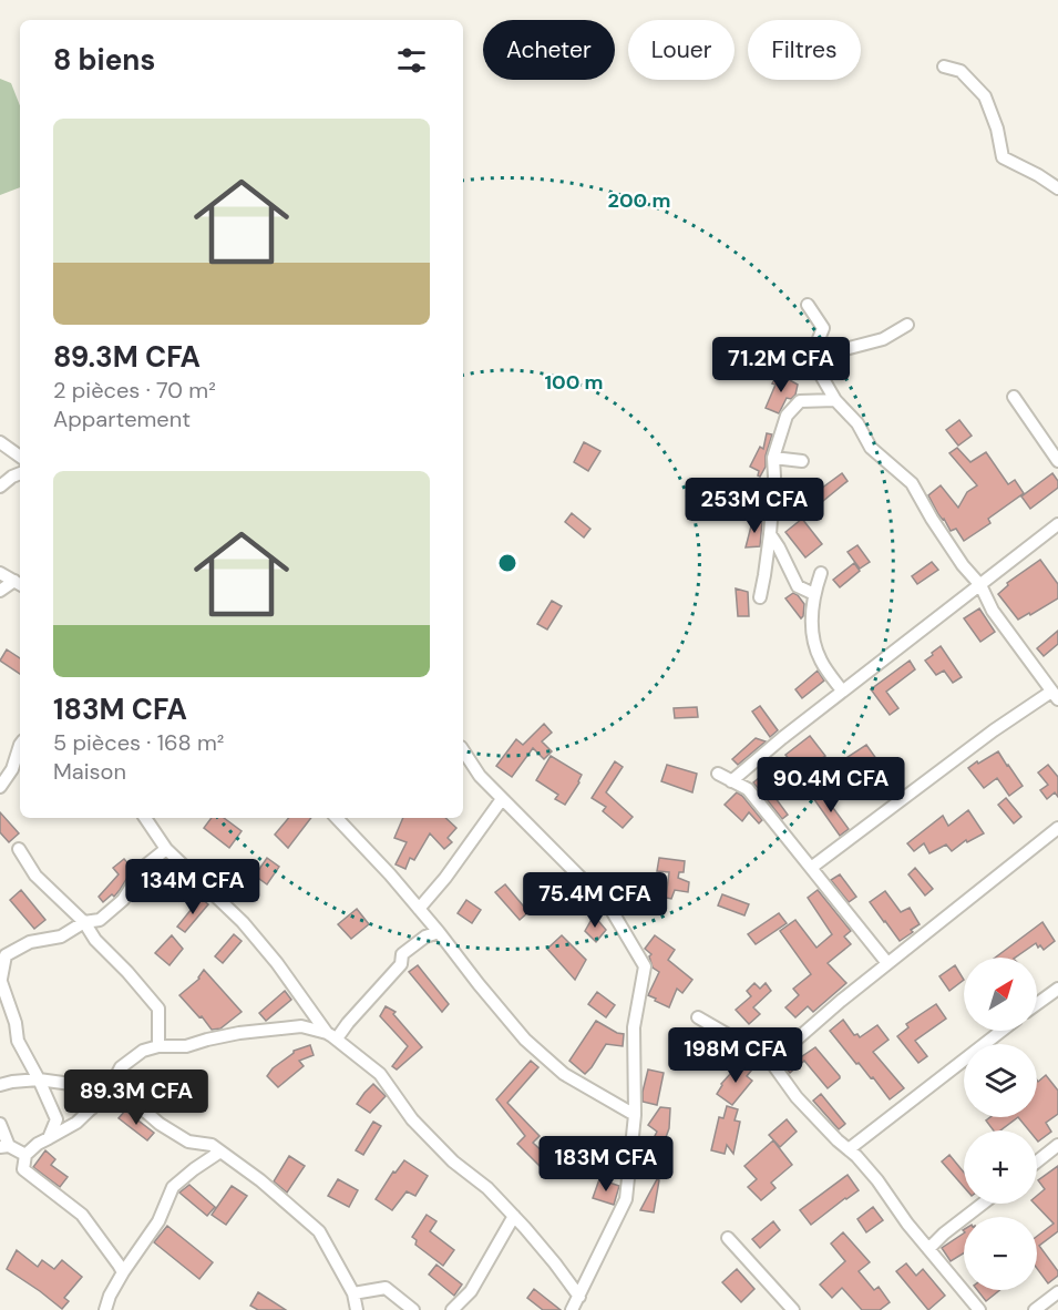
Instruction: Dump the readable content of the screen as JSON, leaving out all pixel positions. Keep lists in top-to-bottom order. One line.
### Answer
{"north":"top right","page":{"chip":["Acheter","Louer","Filtres"],"heading":"8 biens","list":[{"name":"89.3M CFA","note":"2 pièces · 70 m² · Appartement"},{"name":"183M CFA","note":"5 pièces · 168 m² · Maison"}],"price":["71.2M CFA","253M CFA","90.4M CFA","134M CFA","75.4M CFA","198M CFA","89.3M CFA","183M CFA"],"map_buttons":["+","−"]},"rings":["200 m","100 m"]}
